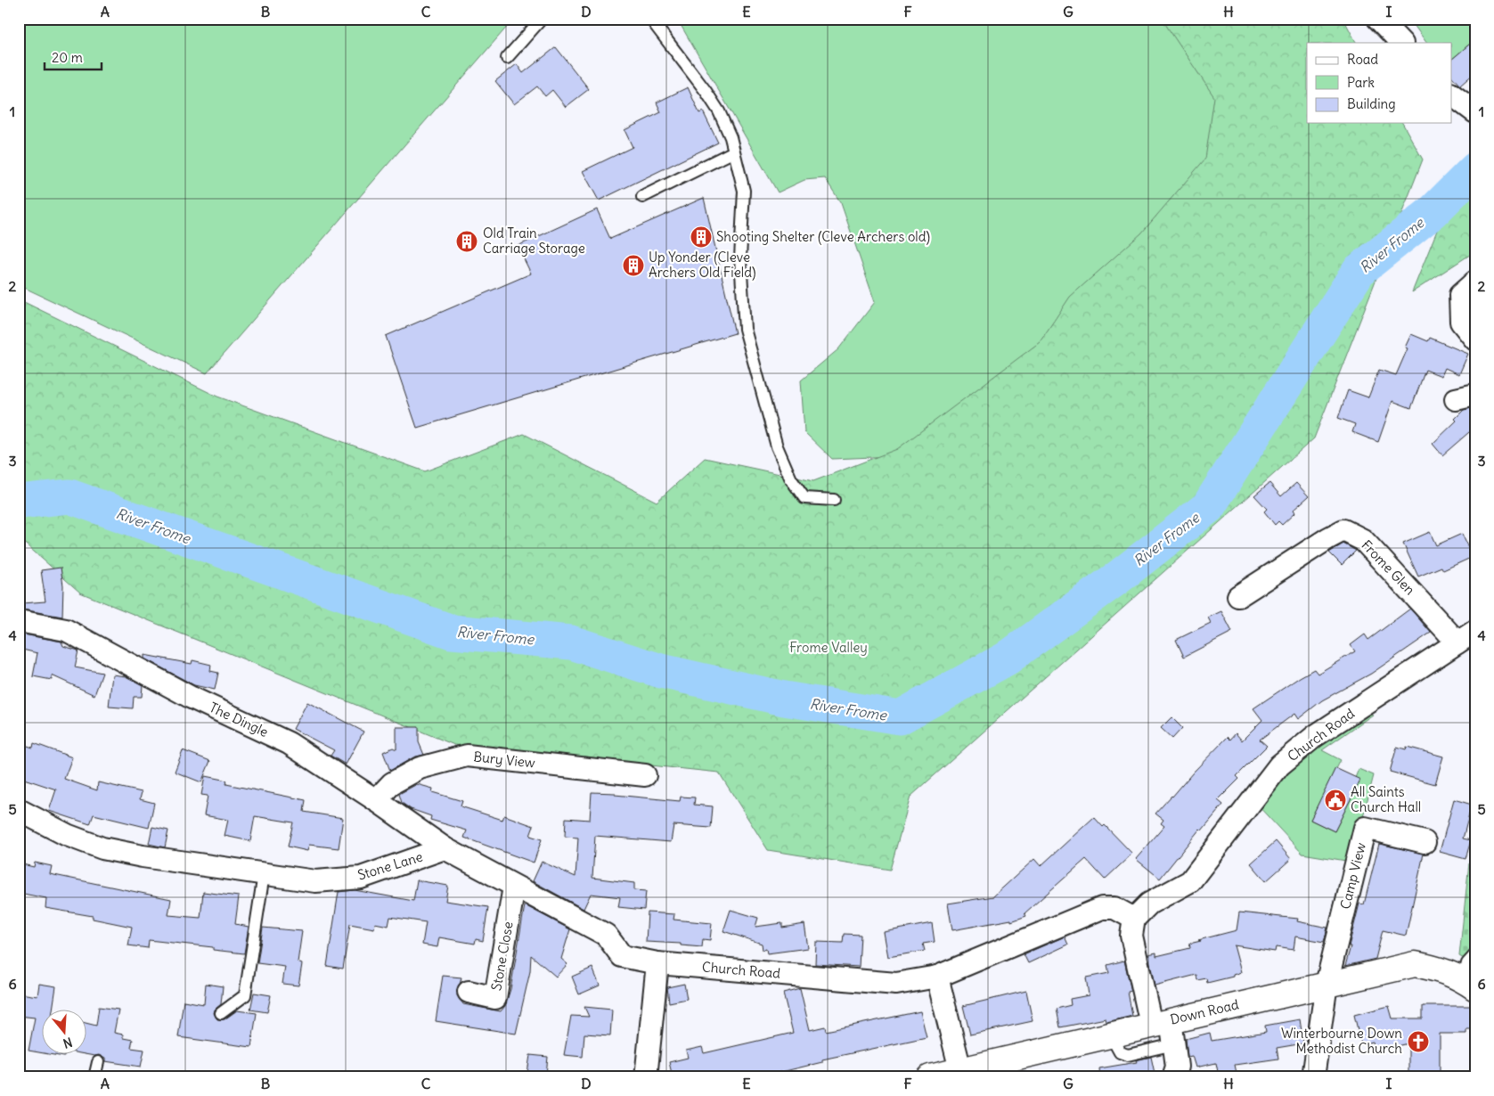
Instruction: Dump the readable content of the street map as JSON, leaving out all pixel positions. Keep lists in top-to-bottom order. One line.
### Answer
{"streets":{"street":["Frome Glen","The Dingle","Church Road","Bury View","Stone Lane","Camp View","Stone Close","Down Road"]},"crossings":[["Frome Glen","Church Road"],["The Dingle","Bury View"],["The Dingle","Stone Lane"],["Camp View","Down Road"]],"water":["River Frome"],"parks":["Frome Valley"],"places":{"building":["Shooting Shelter (Cleve Archers old)","Old Train Carriage Storage","Up Yonder (Cleve Archers Old Field)"],"public building":["All Saints Church Hall"],"church":["Winterbourne Down Methodist Church"]},"legend":["Road","Park","Building"],"scale_bar":"20 m","north":"bottom","grid":{"columns":["A","B","C","D","E","F","G","H","I"],"rows":["1","2","3","4","5","6"]}}
